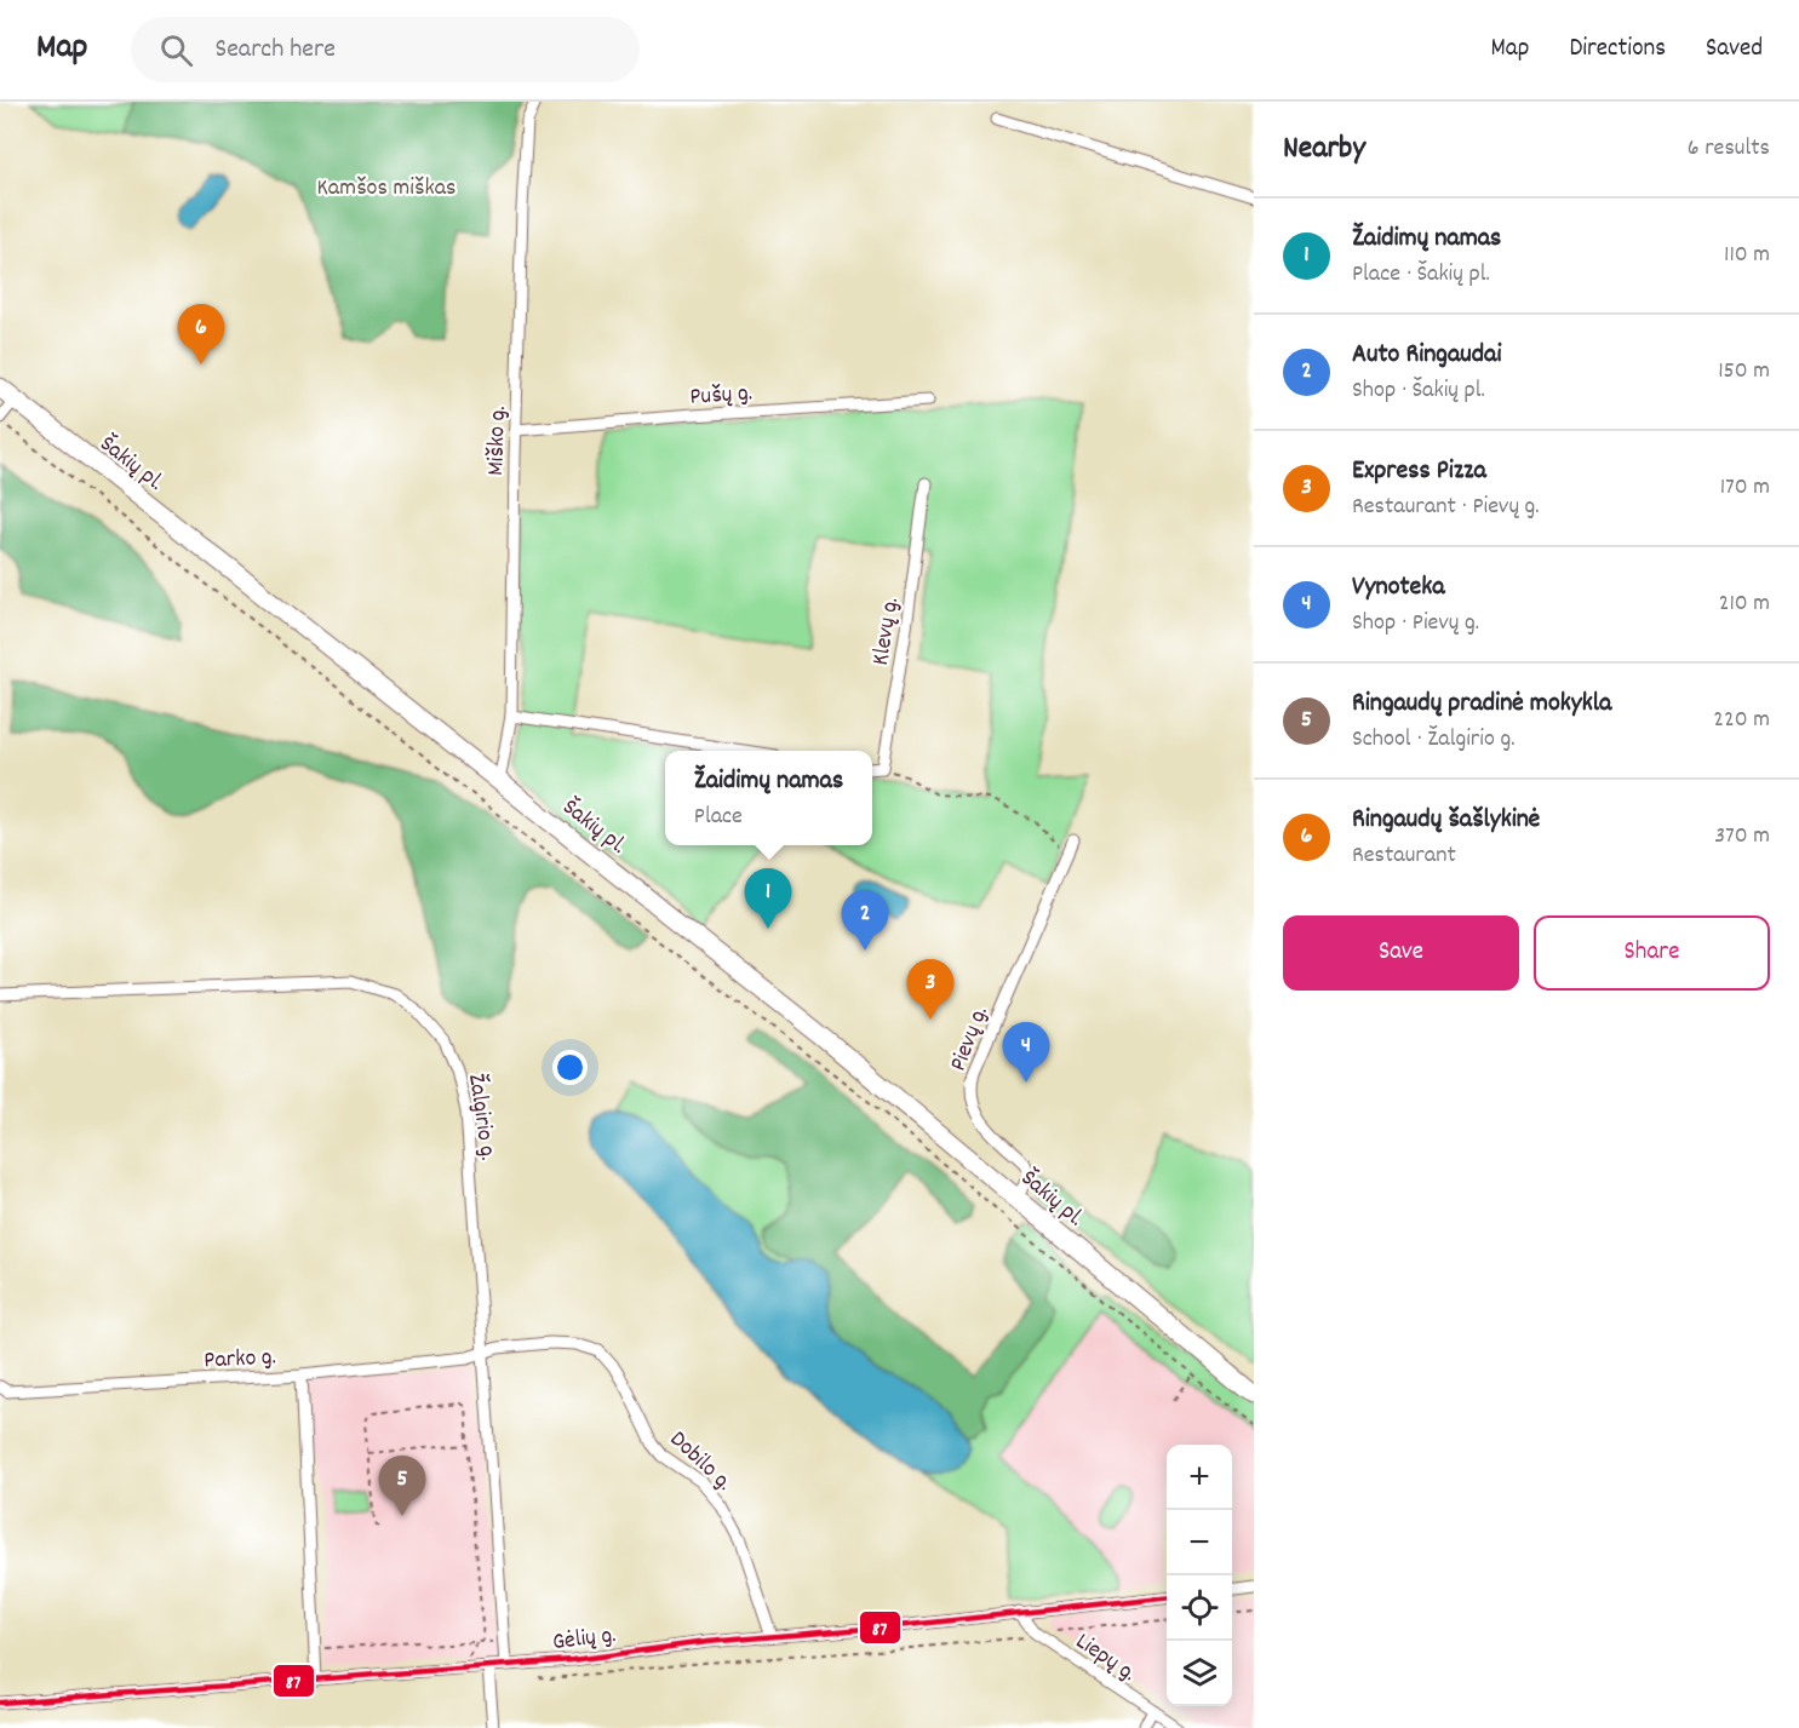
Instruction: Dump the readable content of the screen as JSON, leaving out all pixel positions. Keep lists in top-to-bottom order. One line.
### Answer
{"streets":{"main road":["Šakių pl."],"street":["Pušų g.","Miško g.","Klevų g.","Pievų g.","Žalgirio g.","Parko g.","Dobilo g.","Gėlių g.","Liepų g."]},"crossings":[["Pušų g.","Miško g."],["Miško g.","Šakių pl."],["Šakių pl.","Pievų g."],["Žalgirio g.","Parko g."],["Žalgirio g.","Dobilo g."],["Žalgirio g.","Gėlių g."],["Parko g.","Dobilo g."],["Dobilo g.","Gėlių g."],["Gėlių g.","Liepų g."]],"parks":["Kamšos miškas"],"lines":["transit line 87"],"page":{"header":"Map","search":"Search here","nav":["Map","Directions","Saved"],"heading":["Nearby","6 results"],"list":[{"mark":"1","name":"Žaidimų namas","note":"Place · Šakių pl.","value":"110 m"},{"mark":"2","name":"Auto Ringaudai","note":"Shop · Šakių pl.","value":"150 m"},{"mark":"3","name":"Express Pizza","note":"Restaurant · Pievų g.","value":"170 m"},{"mark":"4","name":"Vynoteka","note":"Shop · Pievų g.","value":"210 m"},{"mark":"5","name":"Ringaudų pradinė mokykla","note":"School · Žalgirio g.","value":"220 m"},{"mark":"6","name":"Ringaudų šašlykinė","note":"Restaurant","value":"370 m"}],"pins":["6","1","2","3","4","5"],"popup":["Žaidimų namas","Place"],"buttons":["Save","Share"],"map_buttons":["+","−"]}}
